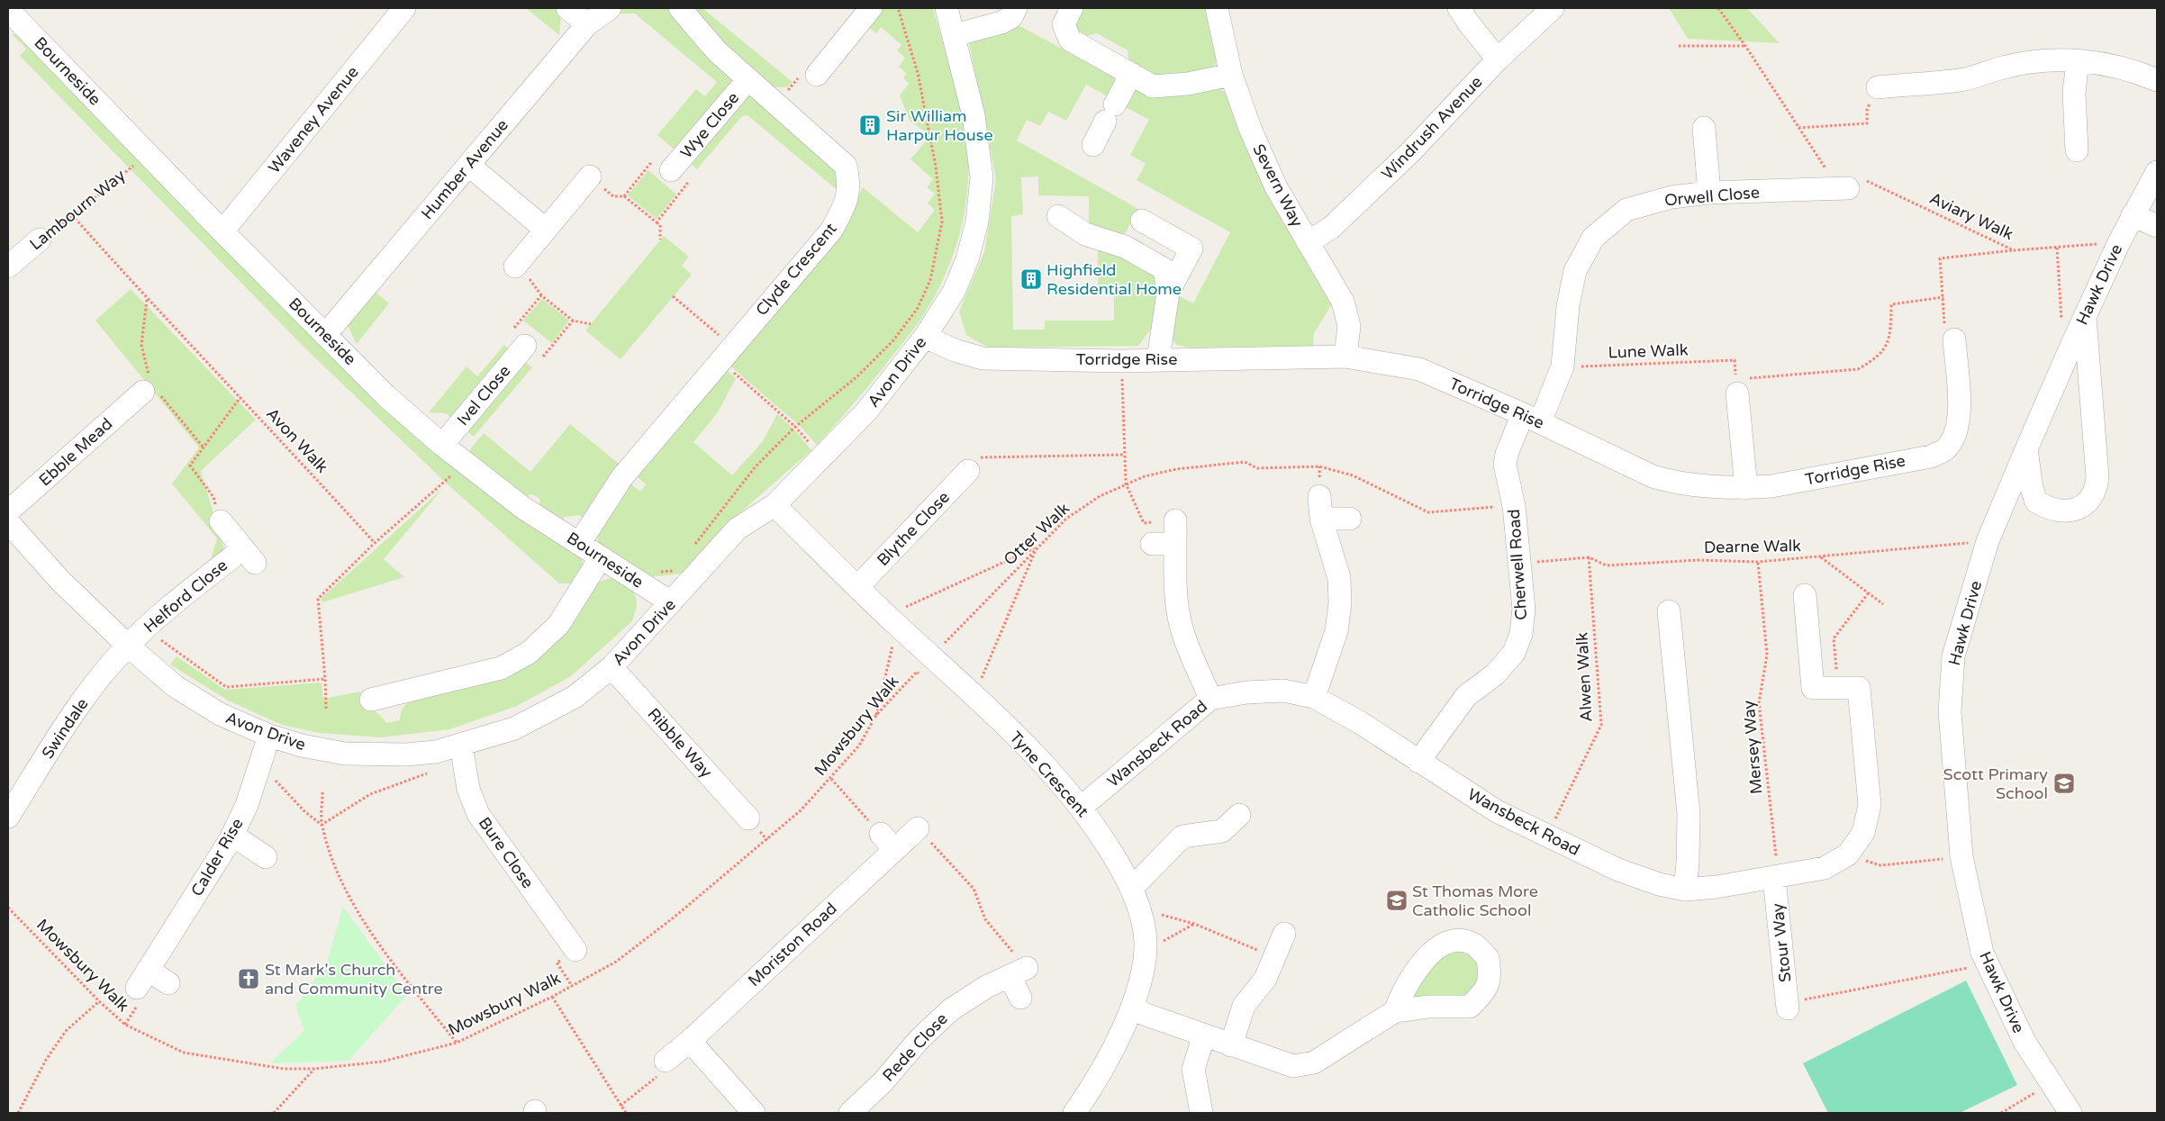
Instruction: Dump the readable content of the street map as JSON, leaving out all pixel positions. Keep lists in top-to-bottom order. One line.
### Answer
{"streets":{"street":["Bourneside","Waveney Avenue","Wye Close","Windrush Avenue","Humber Avenue","Severn Way","Orwell Close","Lambourn Way","Clyde Crescent","Hawk Drive","Torridge Rise","Avon Drive","Ivel Close","Ebble Mead","Blythe Close","Cherwell Road","Helford Close","Swindale","Ribble Way","Wansbeck Road","Tyne Crescent","Bure Close","Calder Rise","Stour Way","Moriston Road","Rede Close"],"path":["Aviary Walk","Lune Walk","Avon Walk","Otter Walk","Dearne Walk","Alwen Walk","Mowsbury Walk","Mersey Way"]},"crossings":[["Bourneside","Waveney Avenue"],["Bourneside","Humber Avenue"],["Bourneside","Lambourn Way"],["Bourneside","Clyde Crescent"],["Bourneside","Avon Drive"],["Bourneside","Ivel Close"],["Wye Close","Clyde Crescent"],["Windrush Avenue","Severn Way"],["Severn Way","Torridge Rise"],["Orwell Close","Aviary Walk"],["Orwell Close","Lune Walk"],["Orwell Close","Torridge Rise"],["Orwell Close","Cherwell Road"],["Lambourn Way","Avon Walk"],["Aviary Walk","Hawk Drive"],["Hawk Drive","Dearne Walk"],["Torridge Rise","Avon Drive"],["Torridge Rise","Cherwell Road"],["Avon Drive","Helford Close"],["Avon Drive","Swindale"],["Avon Drive","Ribble Way"],["Avon Drive","Tyne Crescent"],["Avon Drive","Bure Close"],["Avon Drive","Calder Rise"],["Blythe Close","Tyne Crescent"],["Dearne Walk","Cherwell Road"],["Dearne Walk","Alwen Walk"],["Dearne Walk","Mersey Way"],["Cherwell Road","Wansbeck Road"],["Helford Close","Swindale"],["Alwen Walk","Wansbeck Road"],["Wansbeck Road","Mersey Way"],["Wansbeck Road","Tyne Crescent"],["Wansbeck Road","Stour Way"],["Mersey Way","Stour Way"]],"places":{"building":["Sir William Harpur House","Highfield Residential Home"],"school or university":["Scott Primary School","St Thomas More Catholic School"],"church":["St Mark's Church and Community Centre"]}}
